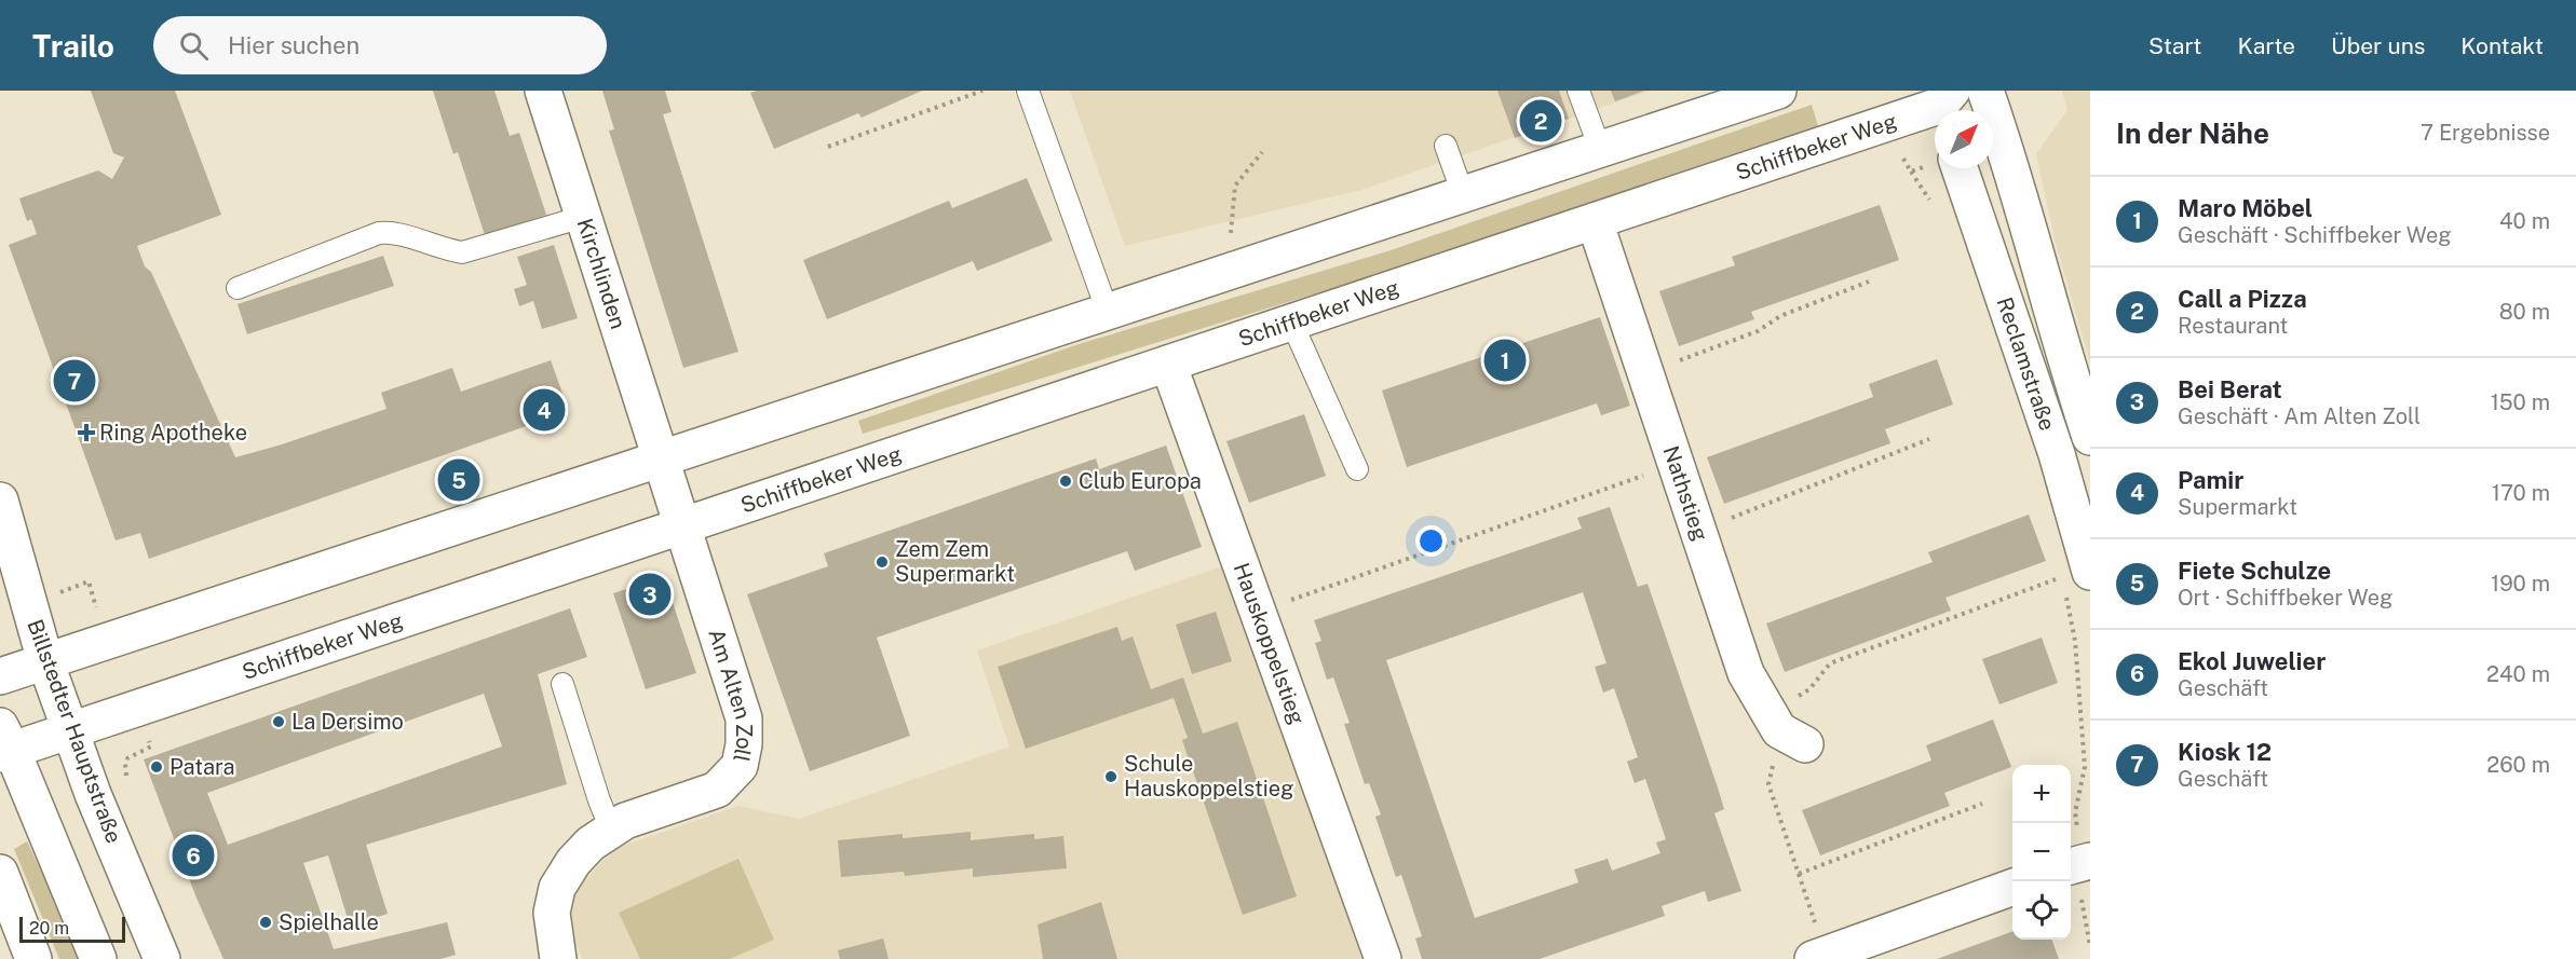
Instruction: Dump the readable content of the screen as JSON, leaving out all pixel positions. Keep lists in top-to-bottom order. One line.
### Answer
{"streets":{"main road":["Schiffbeker Weg","Kirchlinden","Reclamstraße","Nathstieg","Hauskoppelstieg","Am Alten Zoll","Billstedter Hauptstraße"]},"crossings":[["Schiffbeker Weg","Nathstieg"],["Schiffbeker Weg","Hauskoppelstieg"],["Schiffbeker Weg","Am Alten Zoll"],["Schiffbeker Weg","Billstedter Hauptstraße"]],"places":{"health":["Ring Apotheke"],"other":["Club Europa","Zem Zem Supermarkt","La Dersimo","Patara","Schule Hauskoppelstieg","Spielhalle"]},"scale_bar":"20 m","north":"top right","page":{"header":"Trailo","search":"Hier suchen","nav":["Start","Karte","Über uns","Kontakt"],"heading":["In der Nähe","7 Ergebnisse"],"pins":["2","1","7","4","5","3","6"],"list":[{"mark":"1","name":"Maro Möbel","note":"Geschäft · Schiffbeker Weg","value":"40 m"},{"mark":"2","name":"Call a Pizza","note":"Restaurant","value":"80 m"},{"mark":"3","name":"Bei Berat","note":"Geschäft · Am Alten Zoll","value":"150 m"},{"mark":"4","name":"Pamir","note":"Supermarkt","value":"170 m"},{"mark":"5","name":"Fiete Schulze","note":"Ort · Schiffbeker Weg","value":"190 m"},{"mark":"6","name":"Ekol Juwelier","note":"Geschäft","value":"240 m"},{"mark":"7","name":"Kiosk 12","note":"Geschäft","value":"260 m"}],"map_buttons":["+","−"],"scale":"20 m"}}
